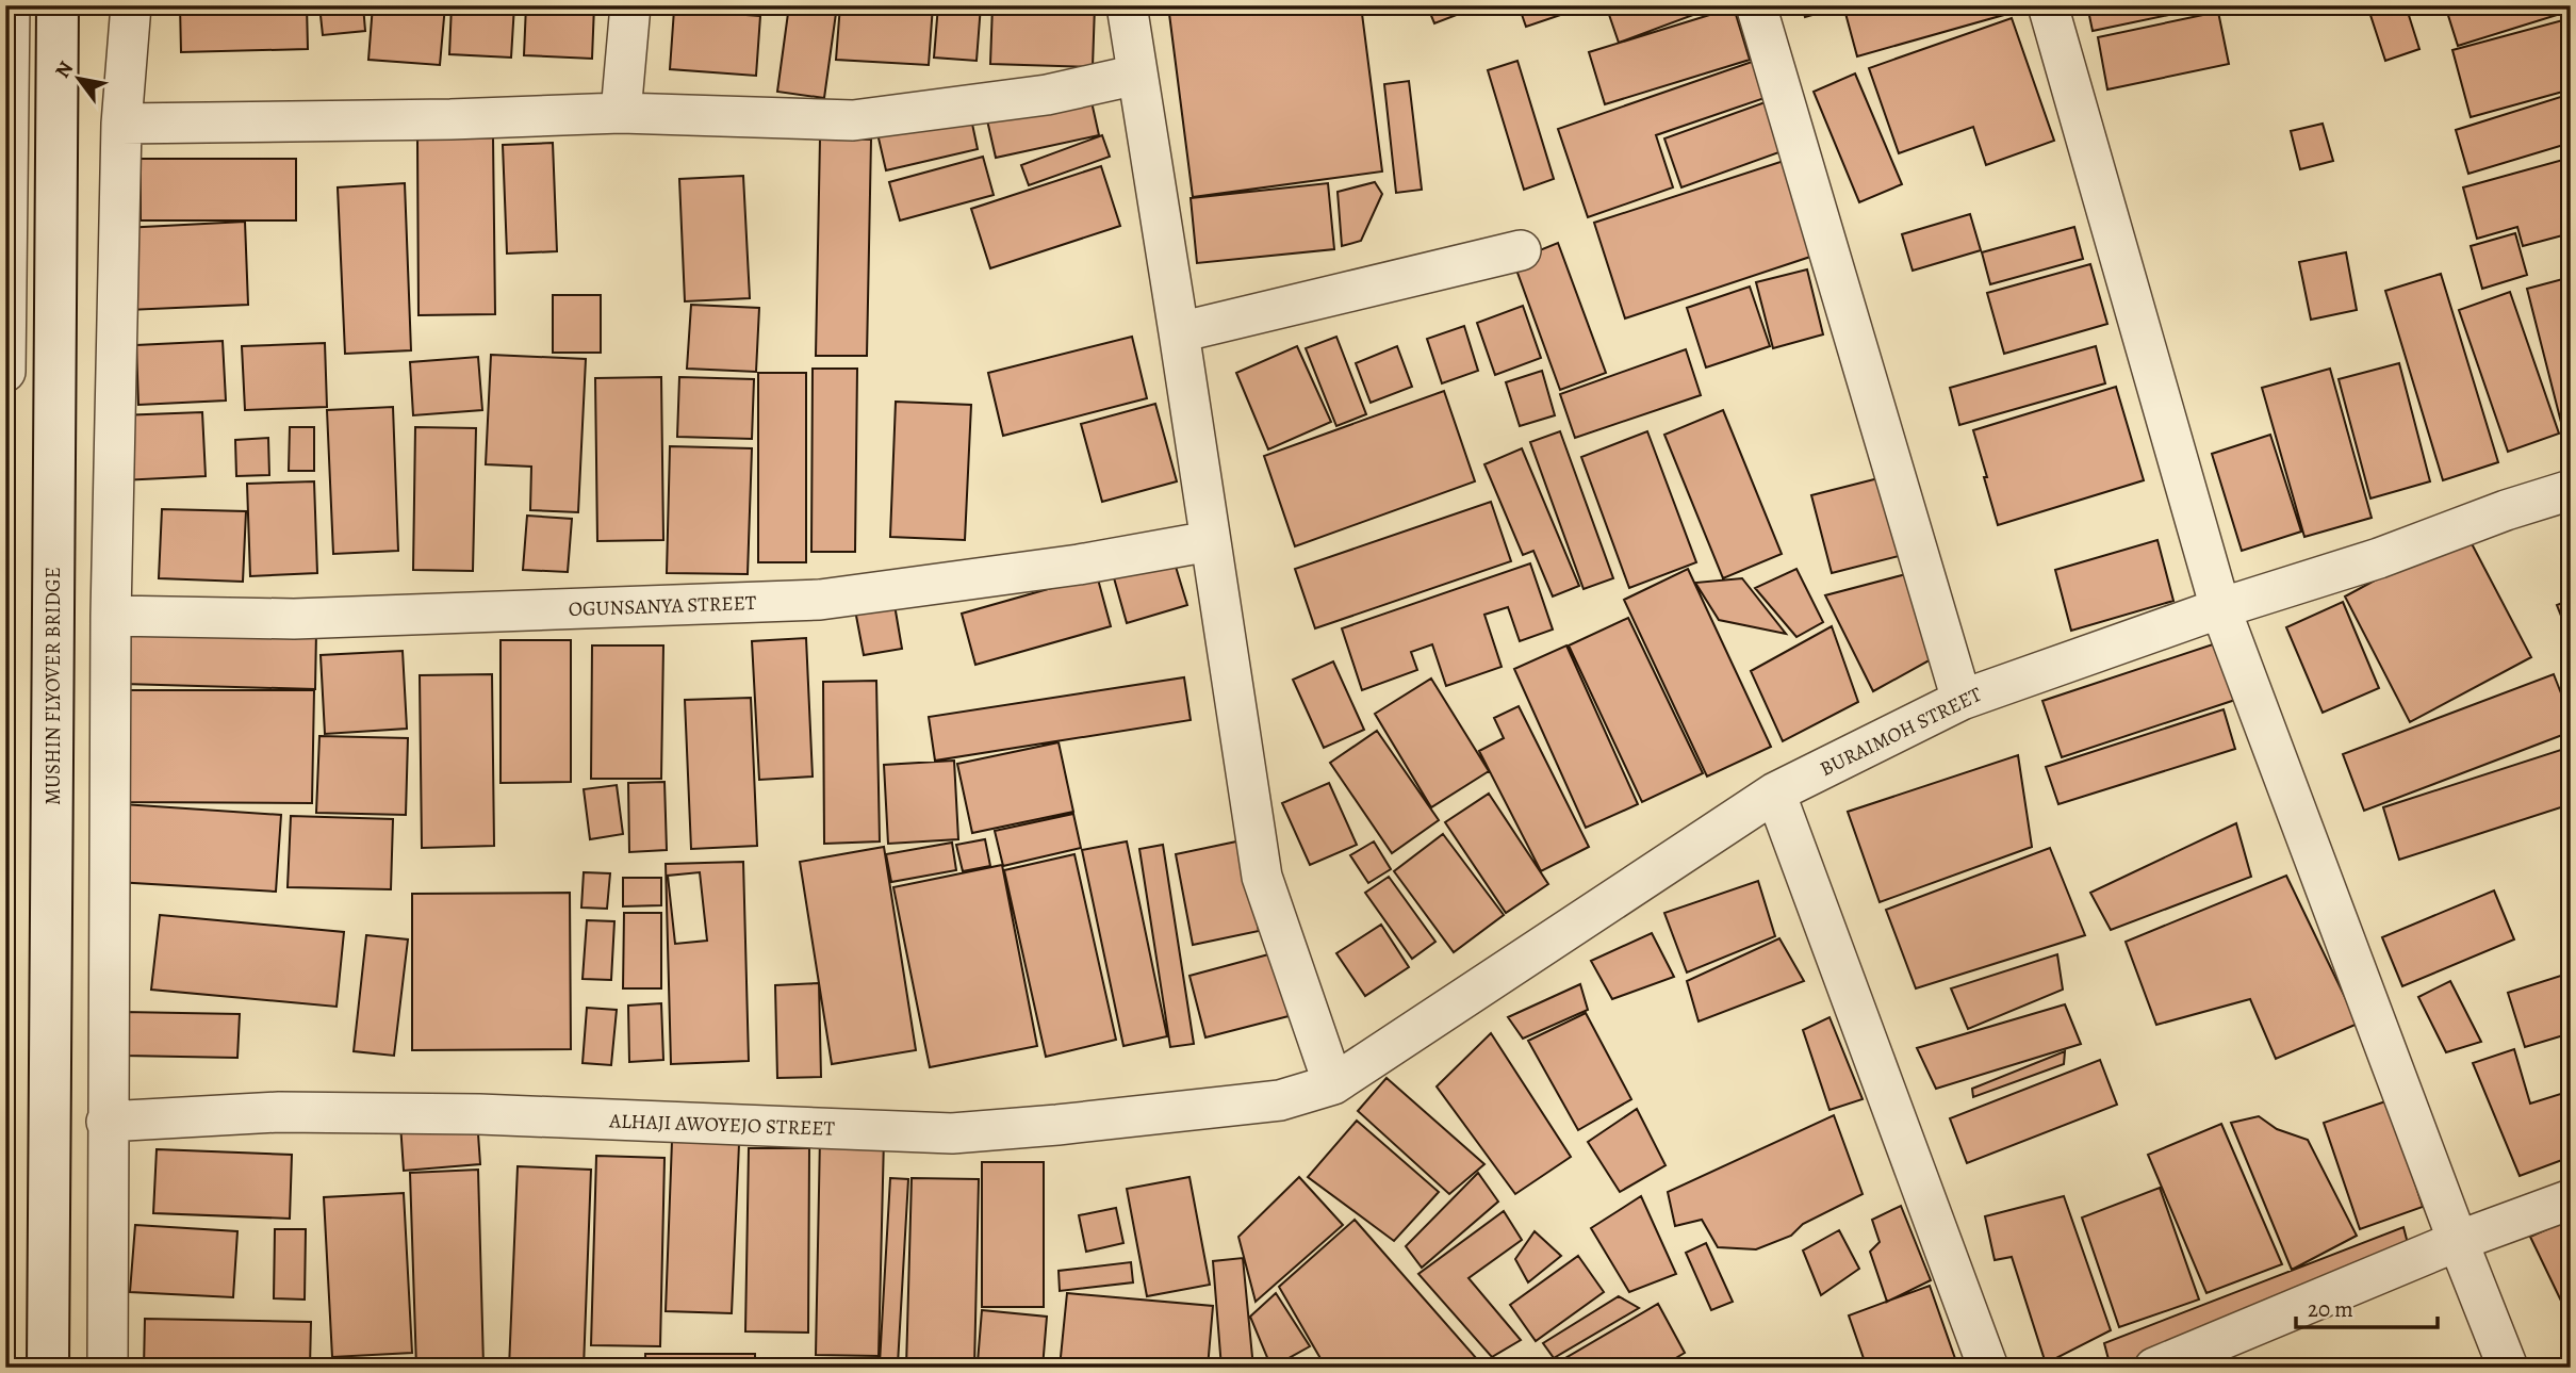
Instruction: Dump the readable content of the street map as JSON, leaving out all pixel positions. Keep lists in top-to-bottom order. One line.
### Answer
{"streets":{"street":["OGUNSANYA STREET","MUSHIN FLYOVER BRIDGE","BURAIMOH STREET","ALHAJI AWOYEJO STREET"]},"crossings":[["BURAIMOH STREET","ALHAJI AWOYEJO STREET"]],"scale_bar":"20 m","north":"top left"}
